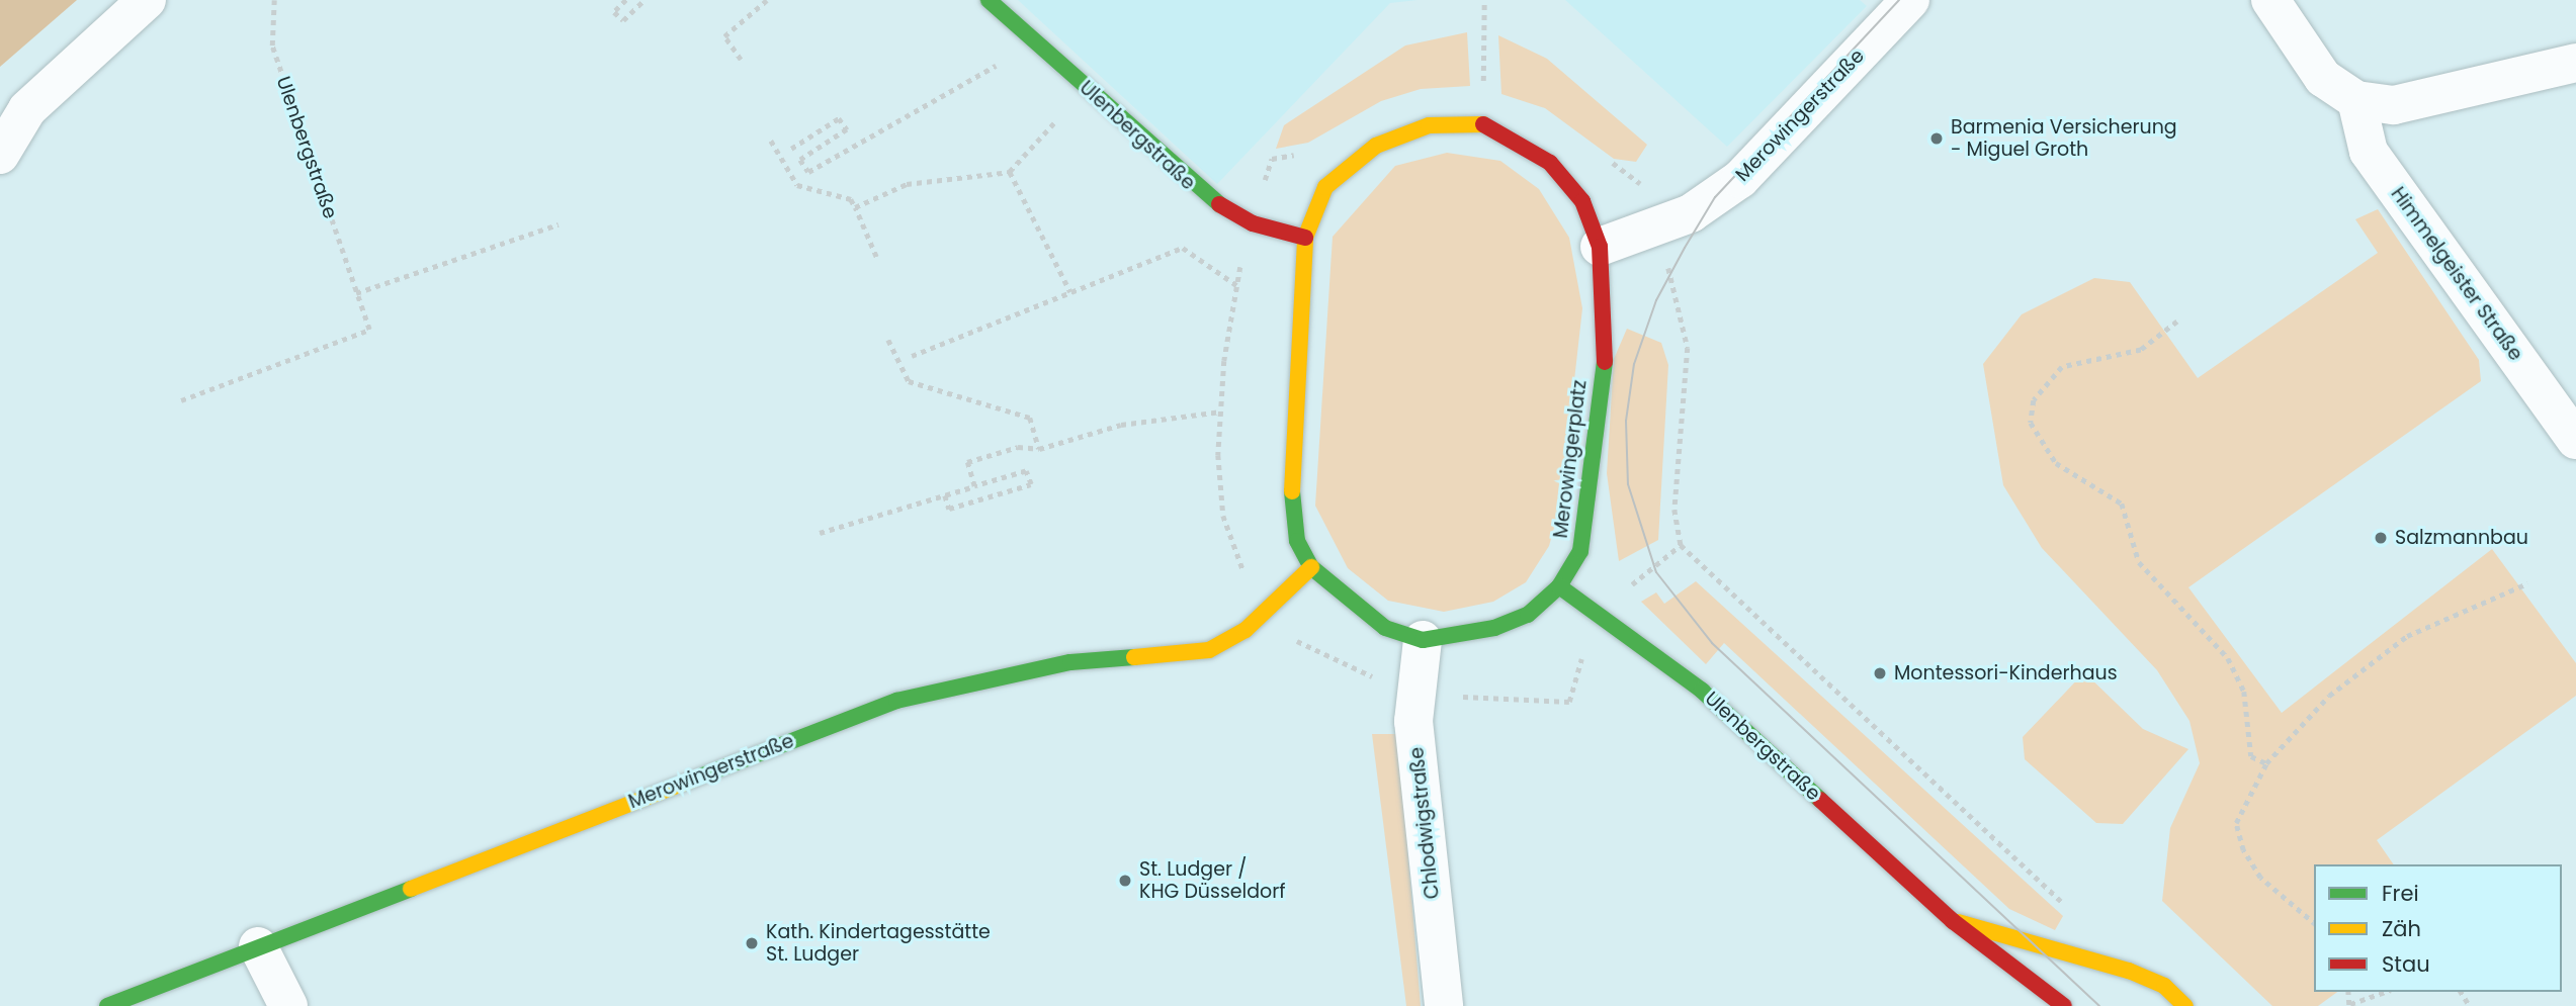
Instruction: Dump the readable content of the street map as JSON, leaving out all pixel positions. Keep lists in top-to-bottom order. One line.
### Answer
{"streets":{"street":["Merowingerstraße","Ulenbergstraße","Himmelgeister Straße","Merowingerplatz","Chlodwigstraße"]},"crossings":[["Merowingerstraße","Merowingerplatz"],["Ulenbergstraße","Merowingerplatz"],["Merowingerplatz","Chlodwigstraße"]],"places":["Barmenia Versicherung - Miguel Groth","Salzmannbau","Montessori-Kinderhaus","St. Ludger / KHG Düsseldorf","Kath. Kindertagesstätte St. Ludger"],"legend":["Frei","Zäh","Stau"]}
